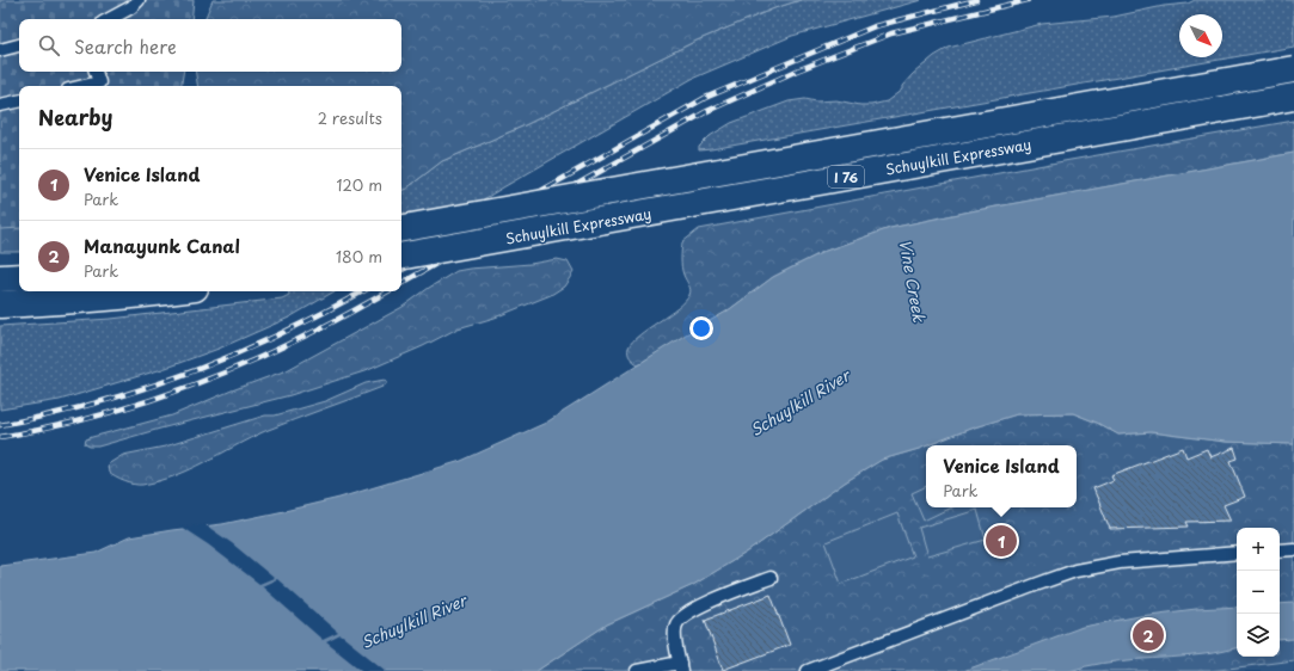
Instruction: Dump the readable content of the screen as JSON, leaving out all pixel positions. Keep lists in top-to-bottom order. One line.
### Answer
{"streets":{"highway":["Schuylkill Expressway","I 76"]},"water":["Vine Creek","Schuylkill River"],"north":"bottom right","page":{"search":"Search here","heading":["Nearby","2 results"],"list":[{"mark":"1","name":"Venice Island","note":"Park","value":"120 m"},{"mark":"2","name":"Manayunk Canal","note":"Park","value":"180 m"}],"popup":["Venice Island","Park"],"pins":["1","2"],"map_buttons":["+","−"]}}
